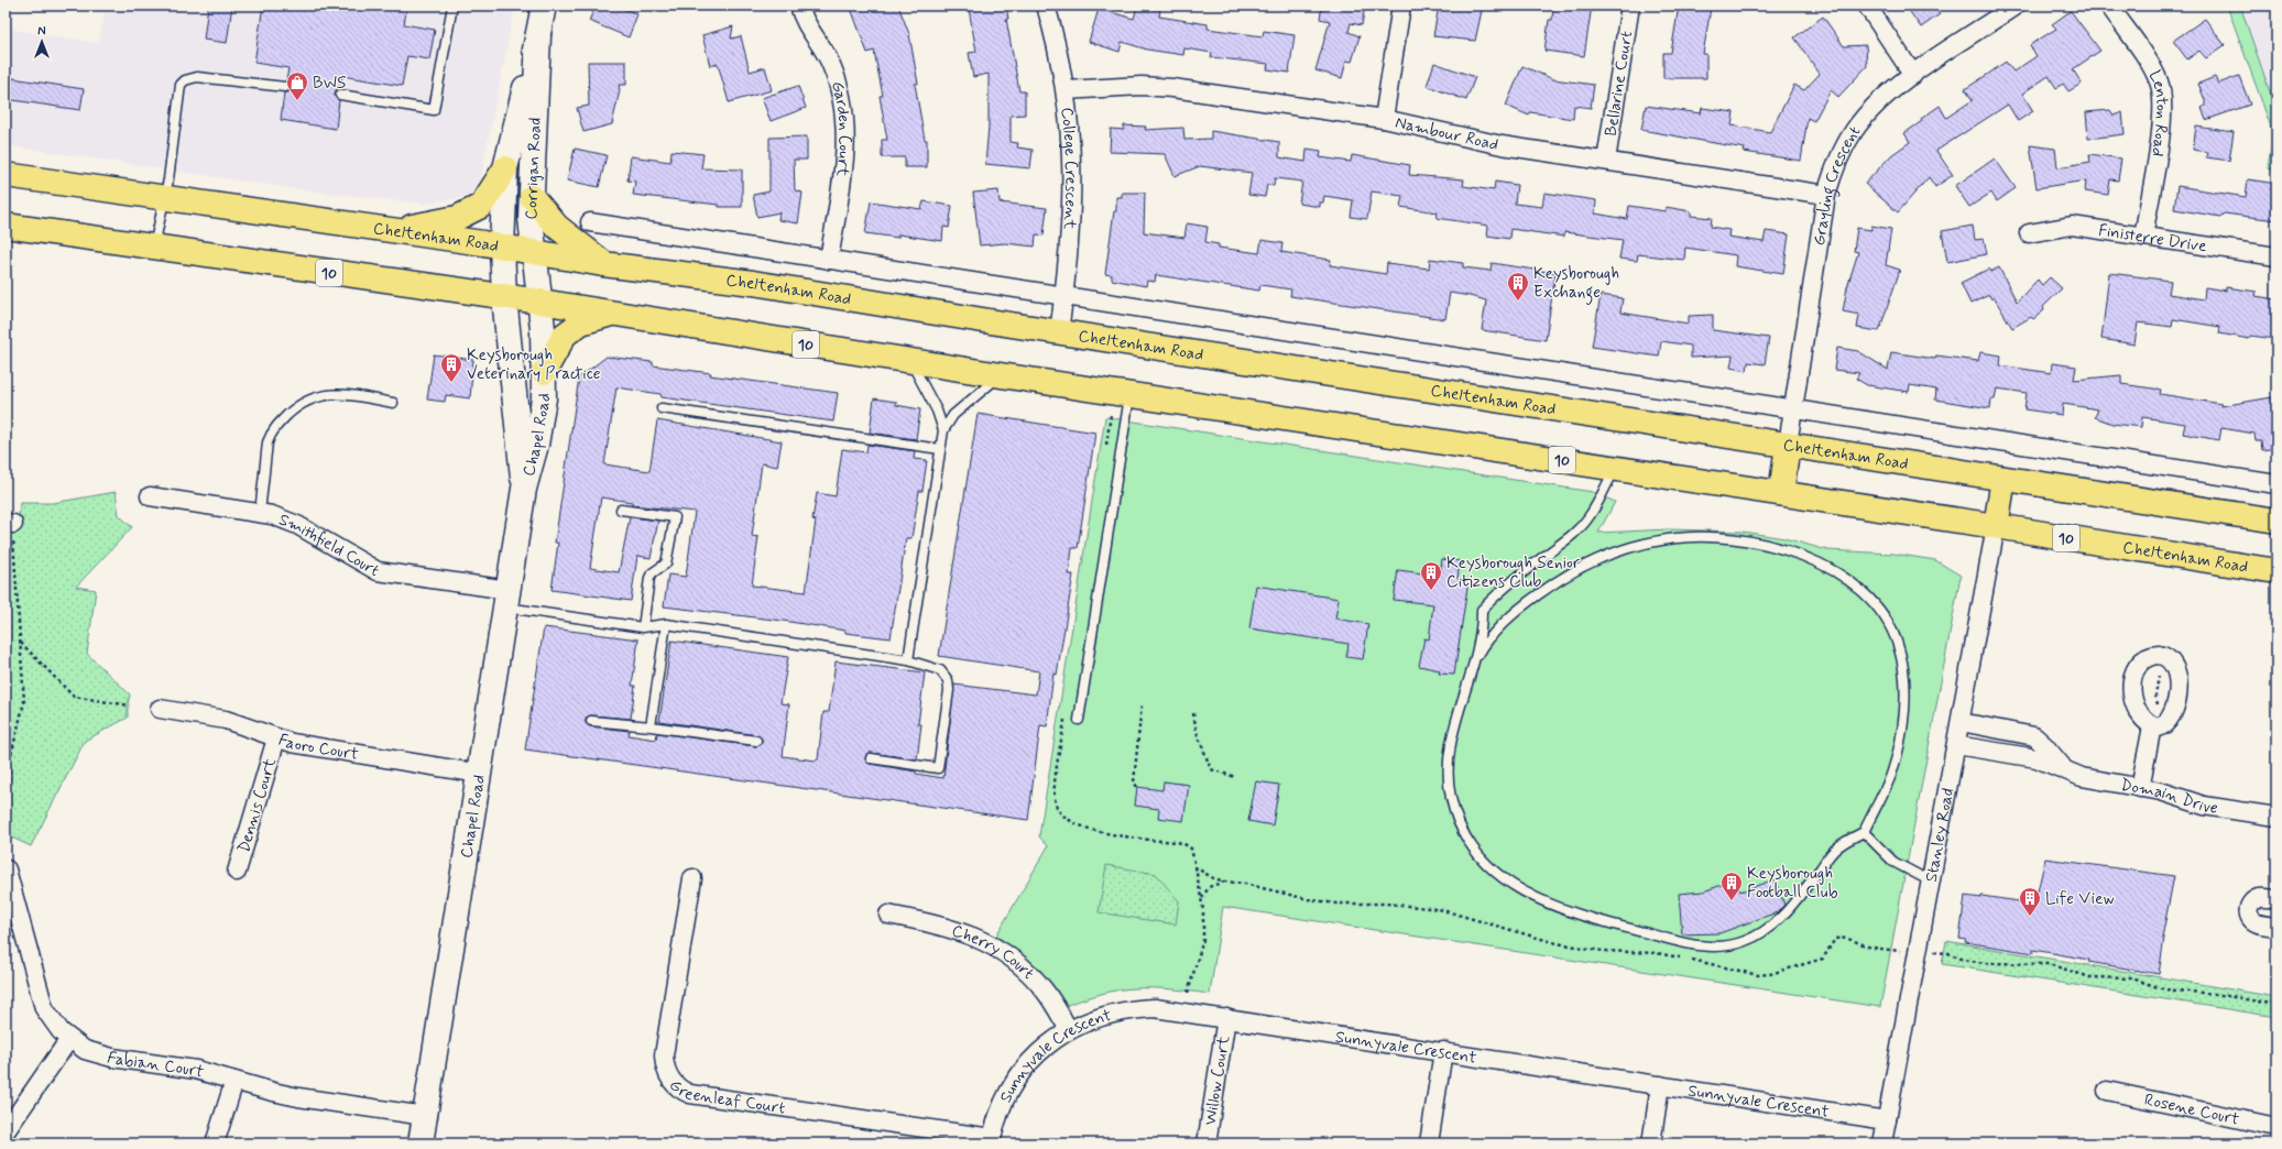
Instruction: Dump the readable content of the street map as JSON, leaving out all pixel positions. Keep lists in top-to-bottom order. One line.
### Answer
{"streets":{"main road":["Corrigan Road","Cheltenham Road","10","Chapel Road"],"street":["Bellarine Court","Lenton Road","Garden Court","Nambour Road","College Crescent","Grayling Crescent","Finisterre Drive","Smithfield Court","Faoro Court","Domain Drive","Dennis Court","Stanley Road","Cherry Court","Sunnyvale Crescent","Fabian Court","Willow Court","Greenleaf Court","Rosene Court"]},"crossings":[["Bellarine Court","Nambour Road"],["Lenton Road","Finisterre Drive"],["Nambour Road","College Crescent"],["Nambour Road","Grayling Crescent"],["College Crescent","Cheltenham Road"],["Corrigan Road","Cheltenham Road"],["Corrigan Road","Chapel Road"],["Grayling Crescent","Cheltenham Road"],["Cheltenham Road","Chapel Road"],["Cheltenham Road","Stanley Road"],["Chapel Road","Smithfield Court"],["Chapel Road","Faoro Court"],["Chapel Road","Fabian Court"],["Faoro Court","Dennis Court"],["Domain Drive","Stanley Road"],["Stanley Road","Sunnyvale Crescent"],["Cherry Court","Sunnyvale Crescent"],["Sunnyvale Crescent","Willow Court"],["Sunnyvale Crescent","Greenleaf Court"]],"places":{"shop":["BWS"],"building":["Keysborough Exchange","Keysborough Veterinary Practice","Keysborough Senior Citizens Club","Keysborough Football Club","Life View"]},"north":"top"}
